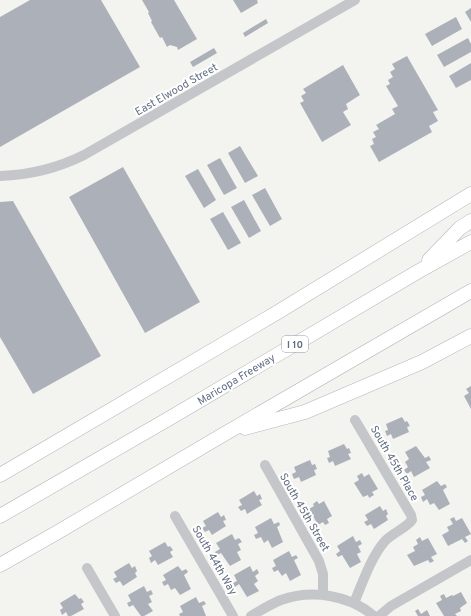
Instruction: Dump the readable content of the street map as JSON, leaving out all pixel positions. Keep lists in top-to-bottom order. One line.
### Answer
{"streets":{"highway":["I 10","Maricopa Freeway"],"street":["East Elwood Street","South 45th Place","South 45th Street","South 44th Way"]}}
